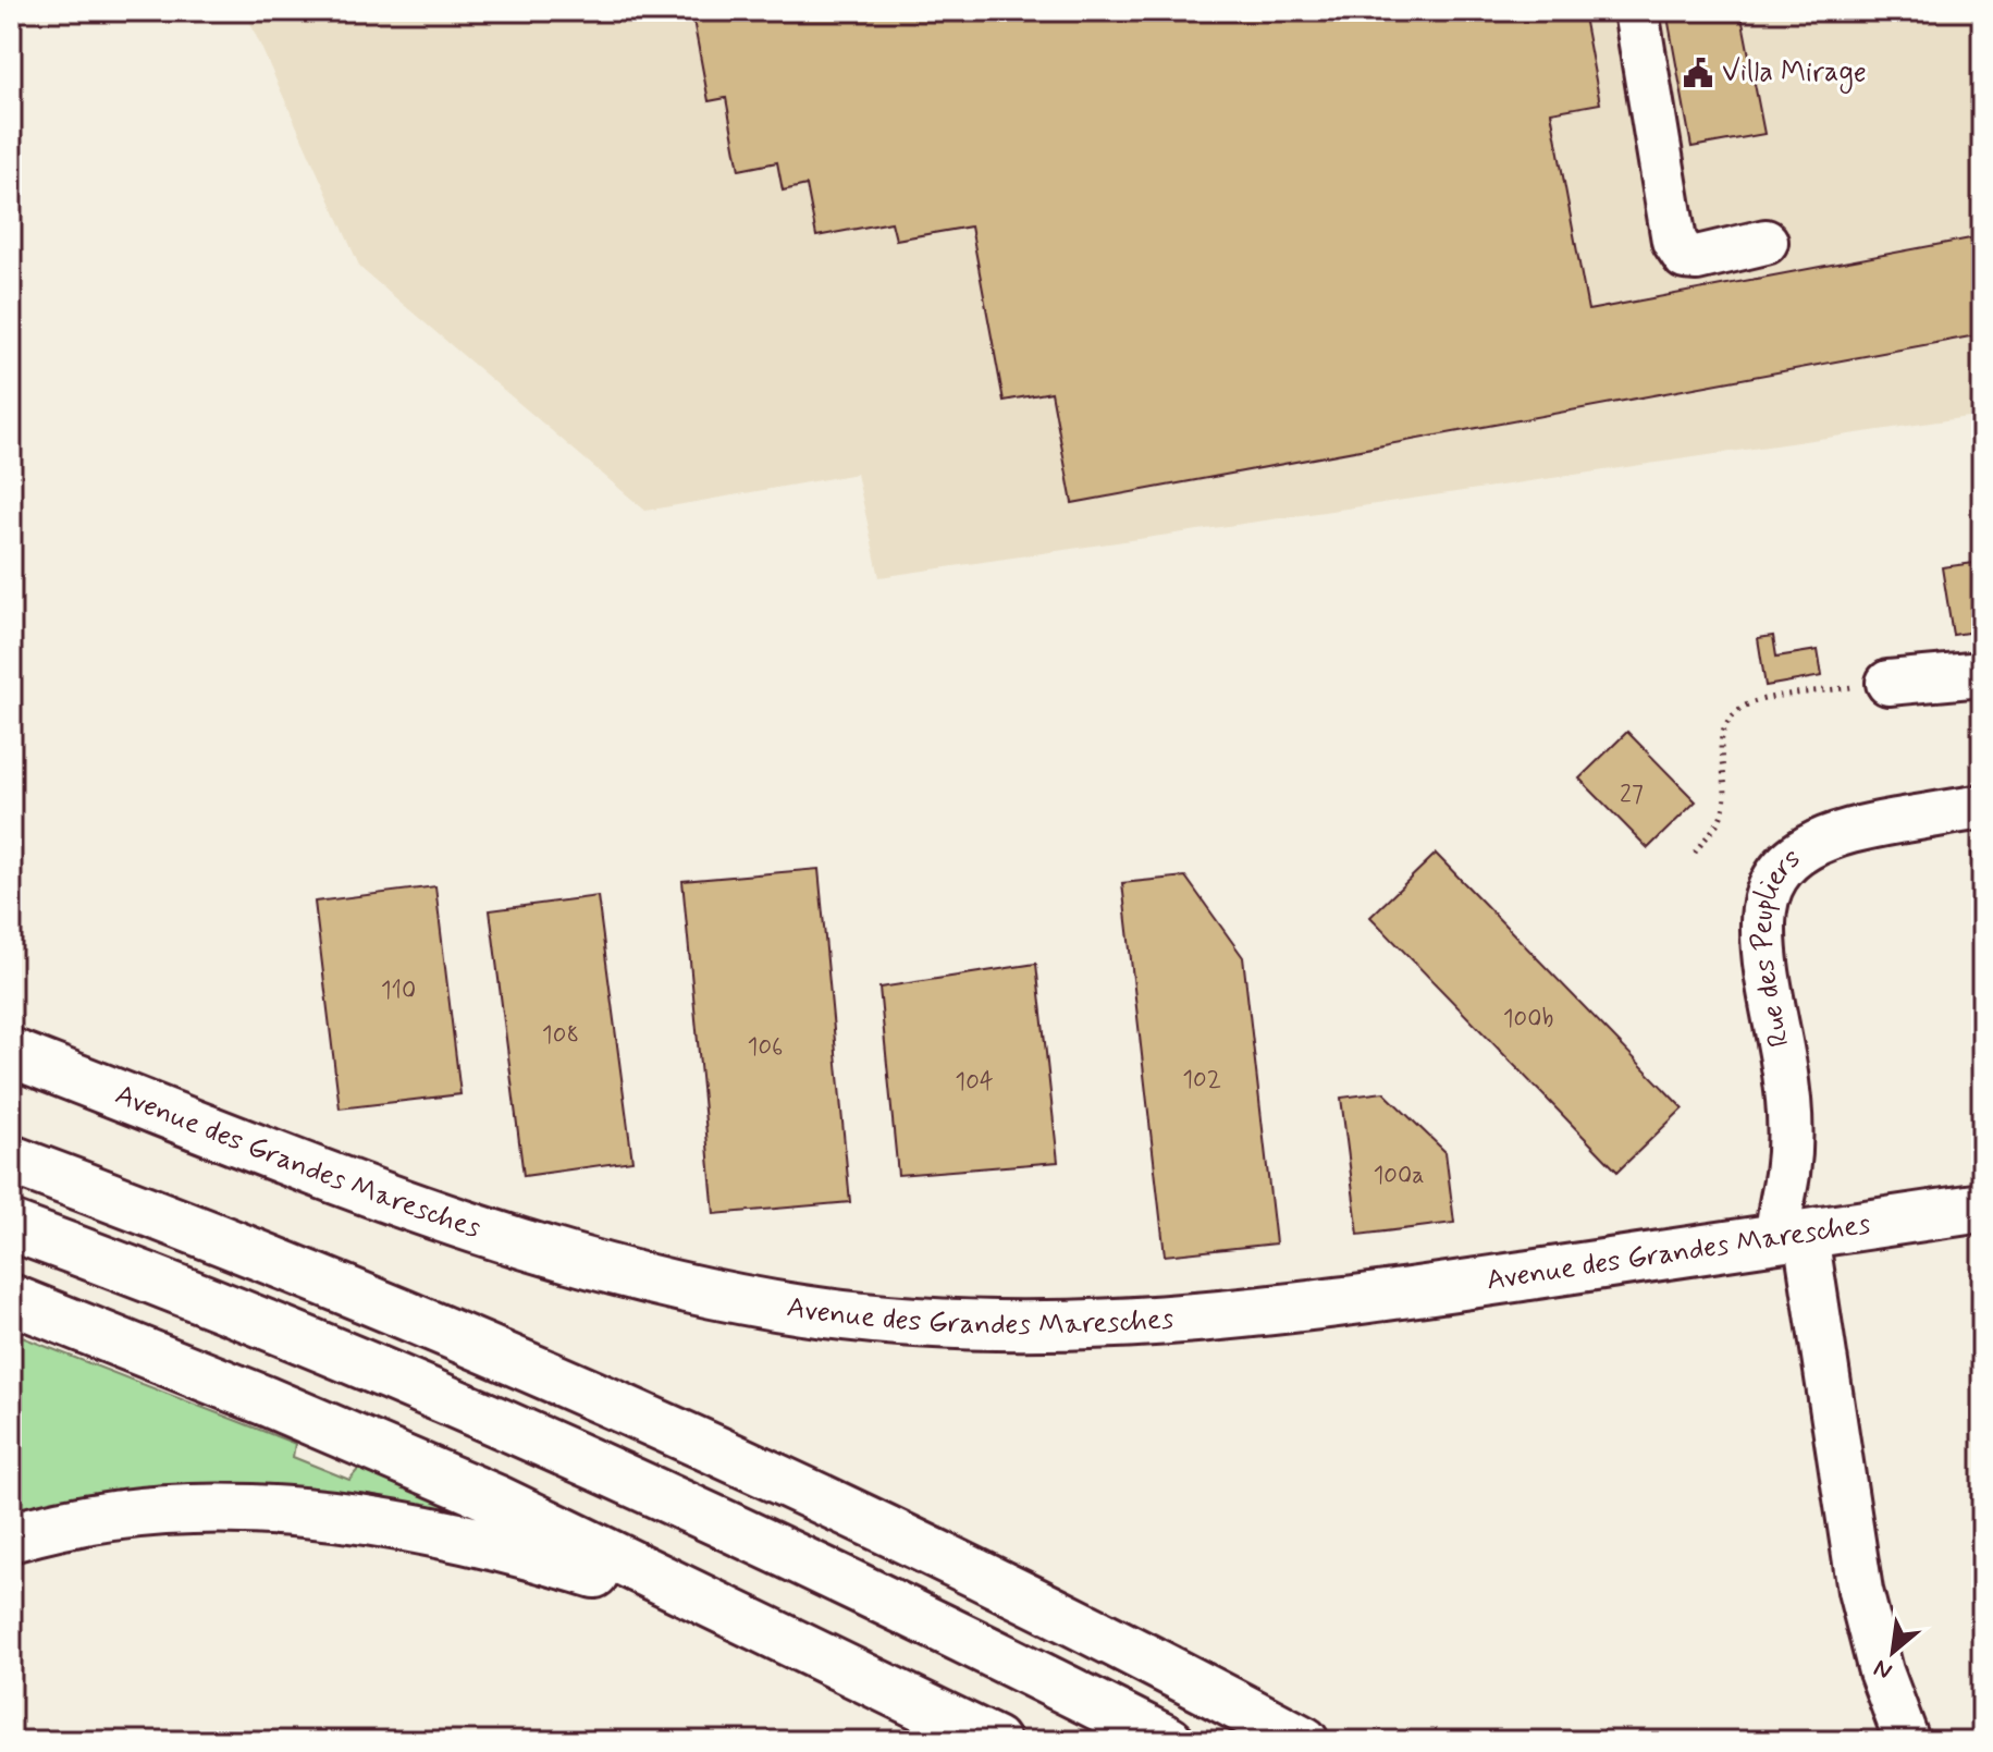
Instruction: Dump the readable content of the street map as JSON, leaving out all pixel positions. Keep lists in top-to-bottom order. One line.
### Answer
{"streets":{"main road":["Avenue des Grandes Maresches"],"street":["Rue des Peupliers"]},"crossings":[["Rue des Peupliers","Avenue des Grandes Maresches"]],"places":{"public building":["Villa Mirage"]},"house_numbers":["27","110","100b","108","106","102","104","100a"],"north":"bottom left"}
